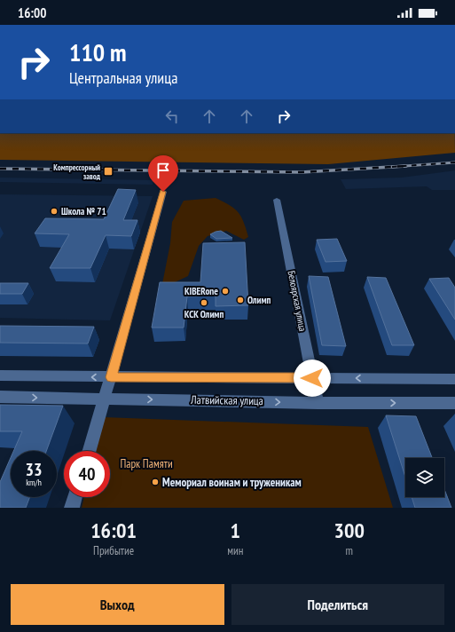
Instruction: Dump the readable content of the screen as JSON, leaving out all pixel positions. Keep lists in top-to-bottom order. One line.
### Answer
{"streets":{"street":["Белоярская улица","Латвийская улица"]},"crossings":[["Белоярская улица","Латвийская улица"]],"parks":["Парк Памяти"],"places":{"transit":["Компрессорный завод"],"other":["Школа № 71","KIBERone","Олимп","КСК Олимп","Мемориал воинам и труженикам"]},"page":{"status":"16:00","turn":["110 m","Центральная улица"],"speed":"33 km/h","limit":"40","eta":["16:01","Прибытие","1","мин","300","m"],"buttons":["Выход","Поделиться"]}}
